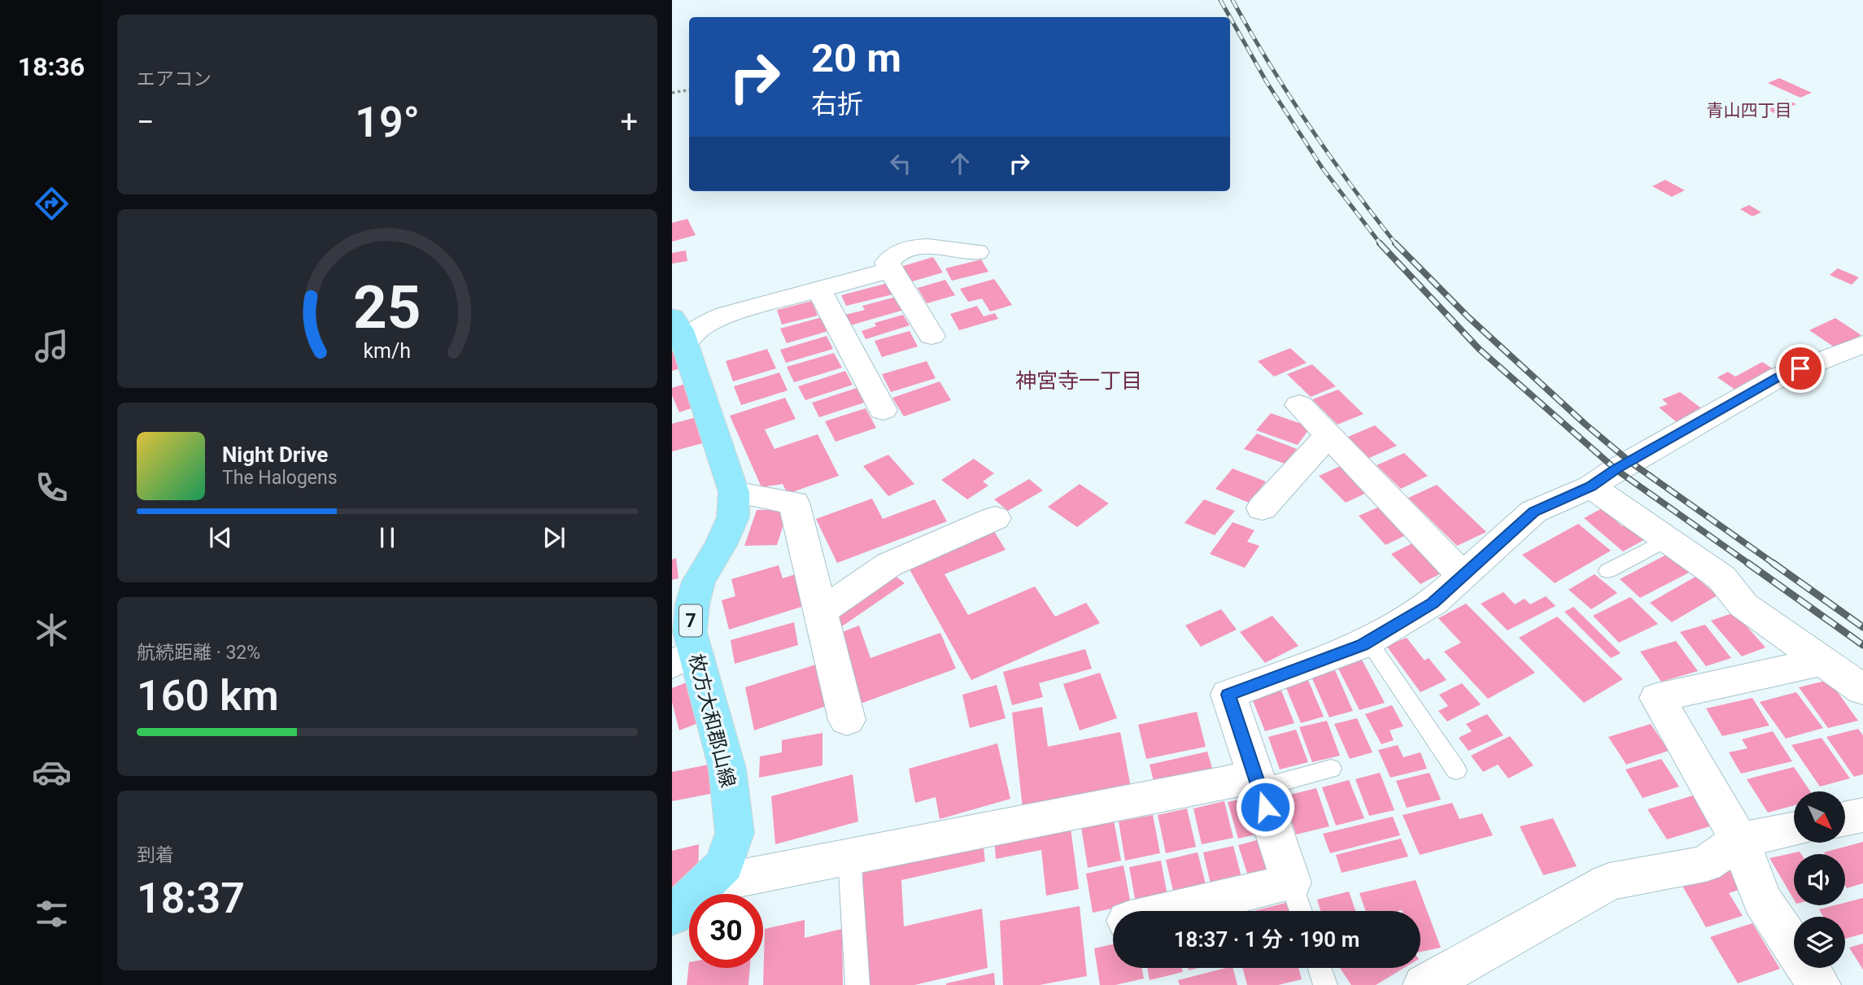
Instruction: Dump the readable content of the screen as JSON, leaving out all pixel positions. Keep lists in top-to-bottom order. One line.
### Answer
{"streets":{"main road":["7","枚方大和郡山線"]},"districts":["青山四丁目","神宮寺一丁目"],"north":"bottom right","page":{"tabs":"18:36","tile":["エアコン",["航続距離 · 32%","160 km"],["到着","18:37"]],"turn":["20 m","右折"],"heat":["−","19°","+"],"song":["Night Drive","The Halogens"],"limit":"30","trip":"18:37 · 1 分 · 190 m","gauge":["25","km/h"]}}
